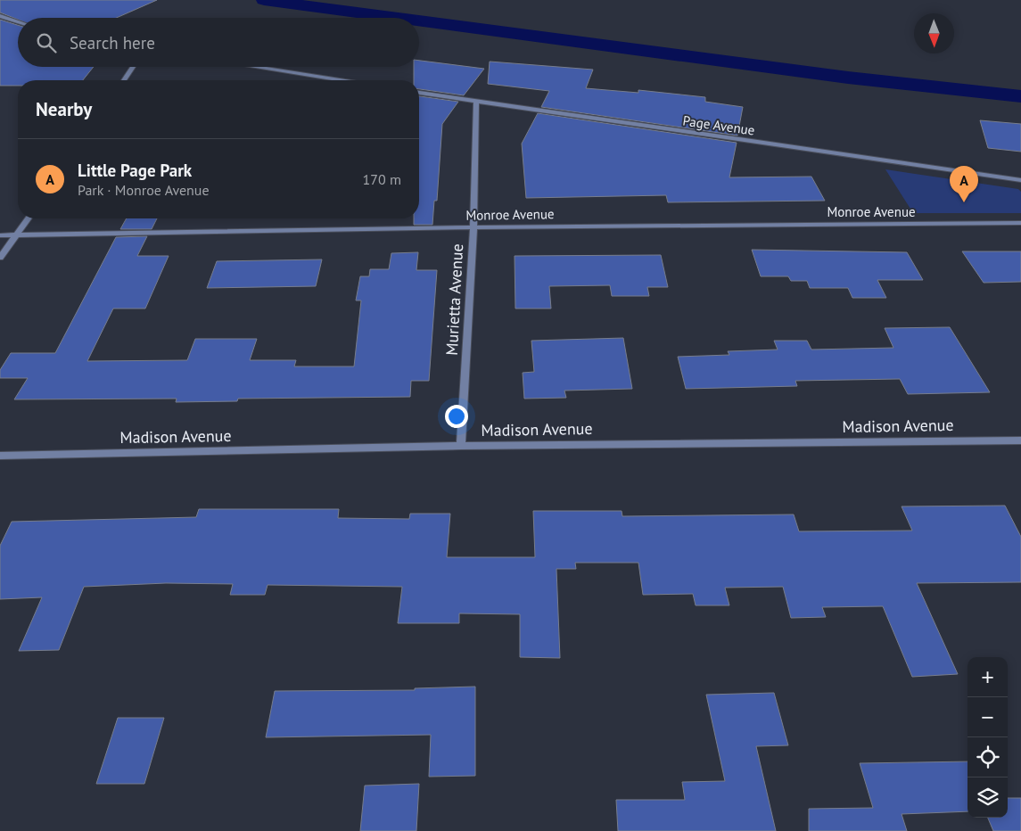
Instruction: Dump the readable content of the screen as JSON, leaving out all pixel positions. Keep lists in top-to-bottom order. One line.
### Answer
{"streets":{"street":["Page Avenue","Monroe Avenue","Murietta Avenue","Madison Avenue"]},"crossings":[["Page Avenue","Murietta Avenue"],["Monroe Avenue","Murietta Avenue"],["Murietta Avenue","Madison Avenue"]],"north":"bottom","page":{"search":"Search here","heading":"Nearby","list":[{"mark":"A","name":"Little Page Park","note":"Park · Monroe Avenue","value":"170 m"}],"pins":"A","map_buttons":["+","−"]}}
